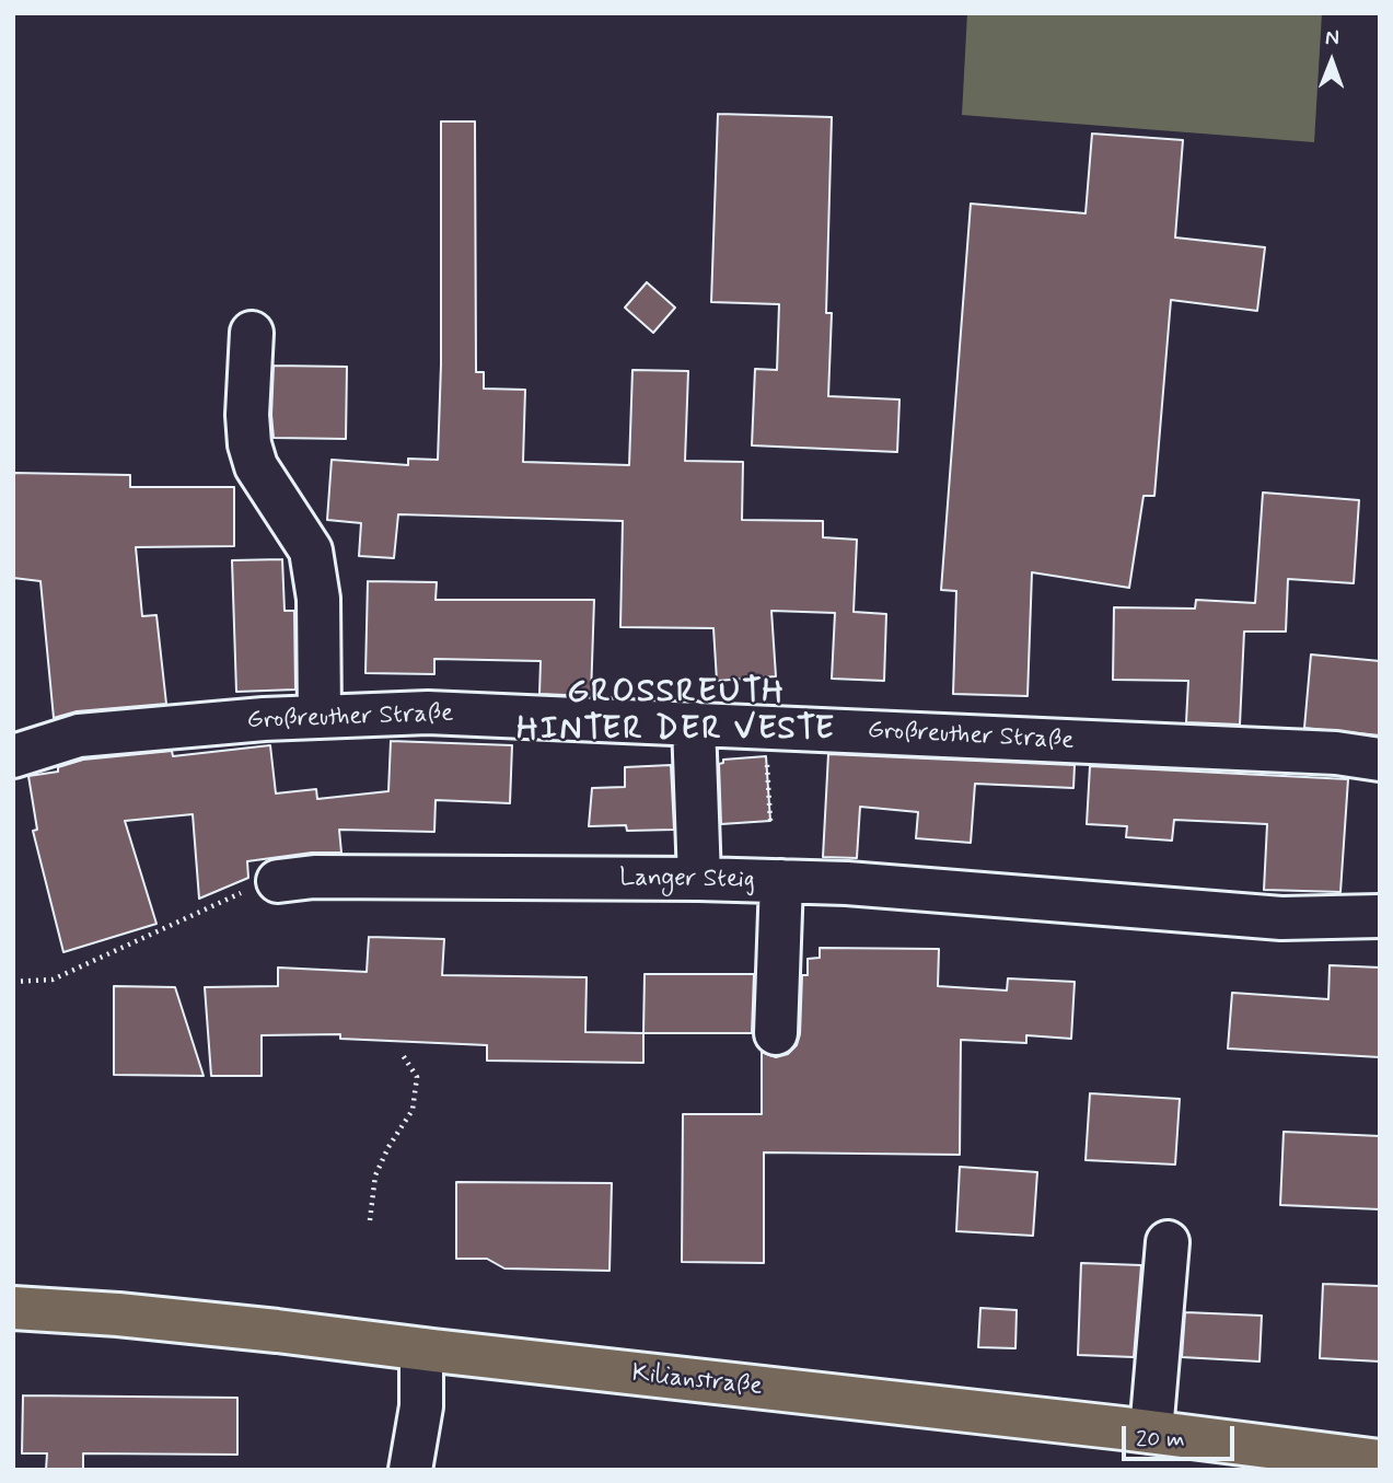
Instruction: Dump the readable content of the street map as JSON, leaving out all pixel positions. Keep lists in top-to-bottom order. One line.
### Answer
{"streets":{"main road":["Kilianstraße"],"street":["Großreuther Straße","Langer Steig"]},"districts":["GROSSREUTH HINTER DER VESTE"],"scale_bar":"20 m","north":"top"}
